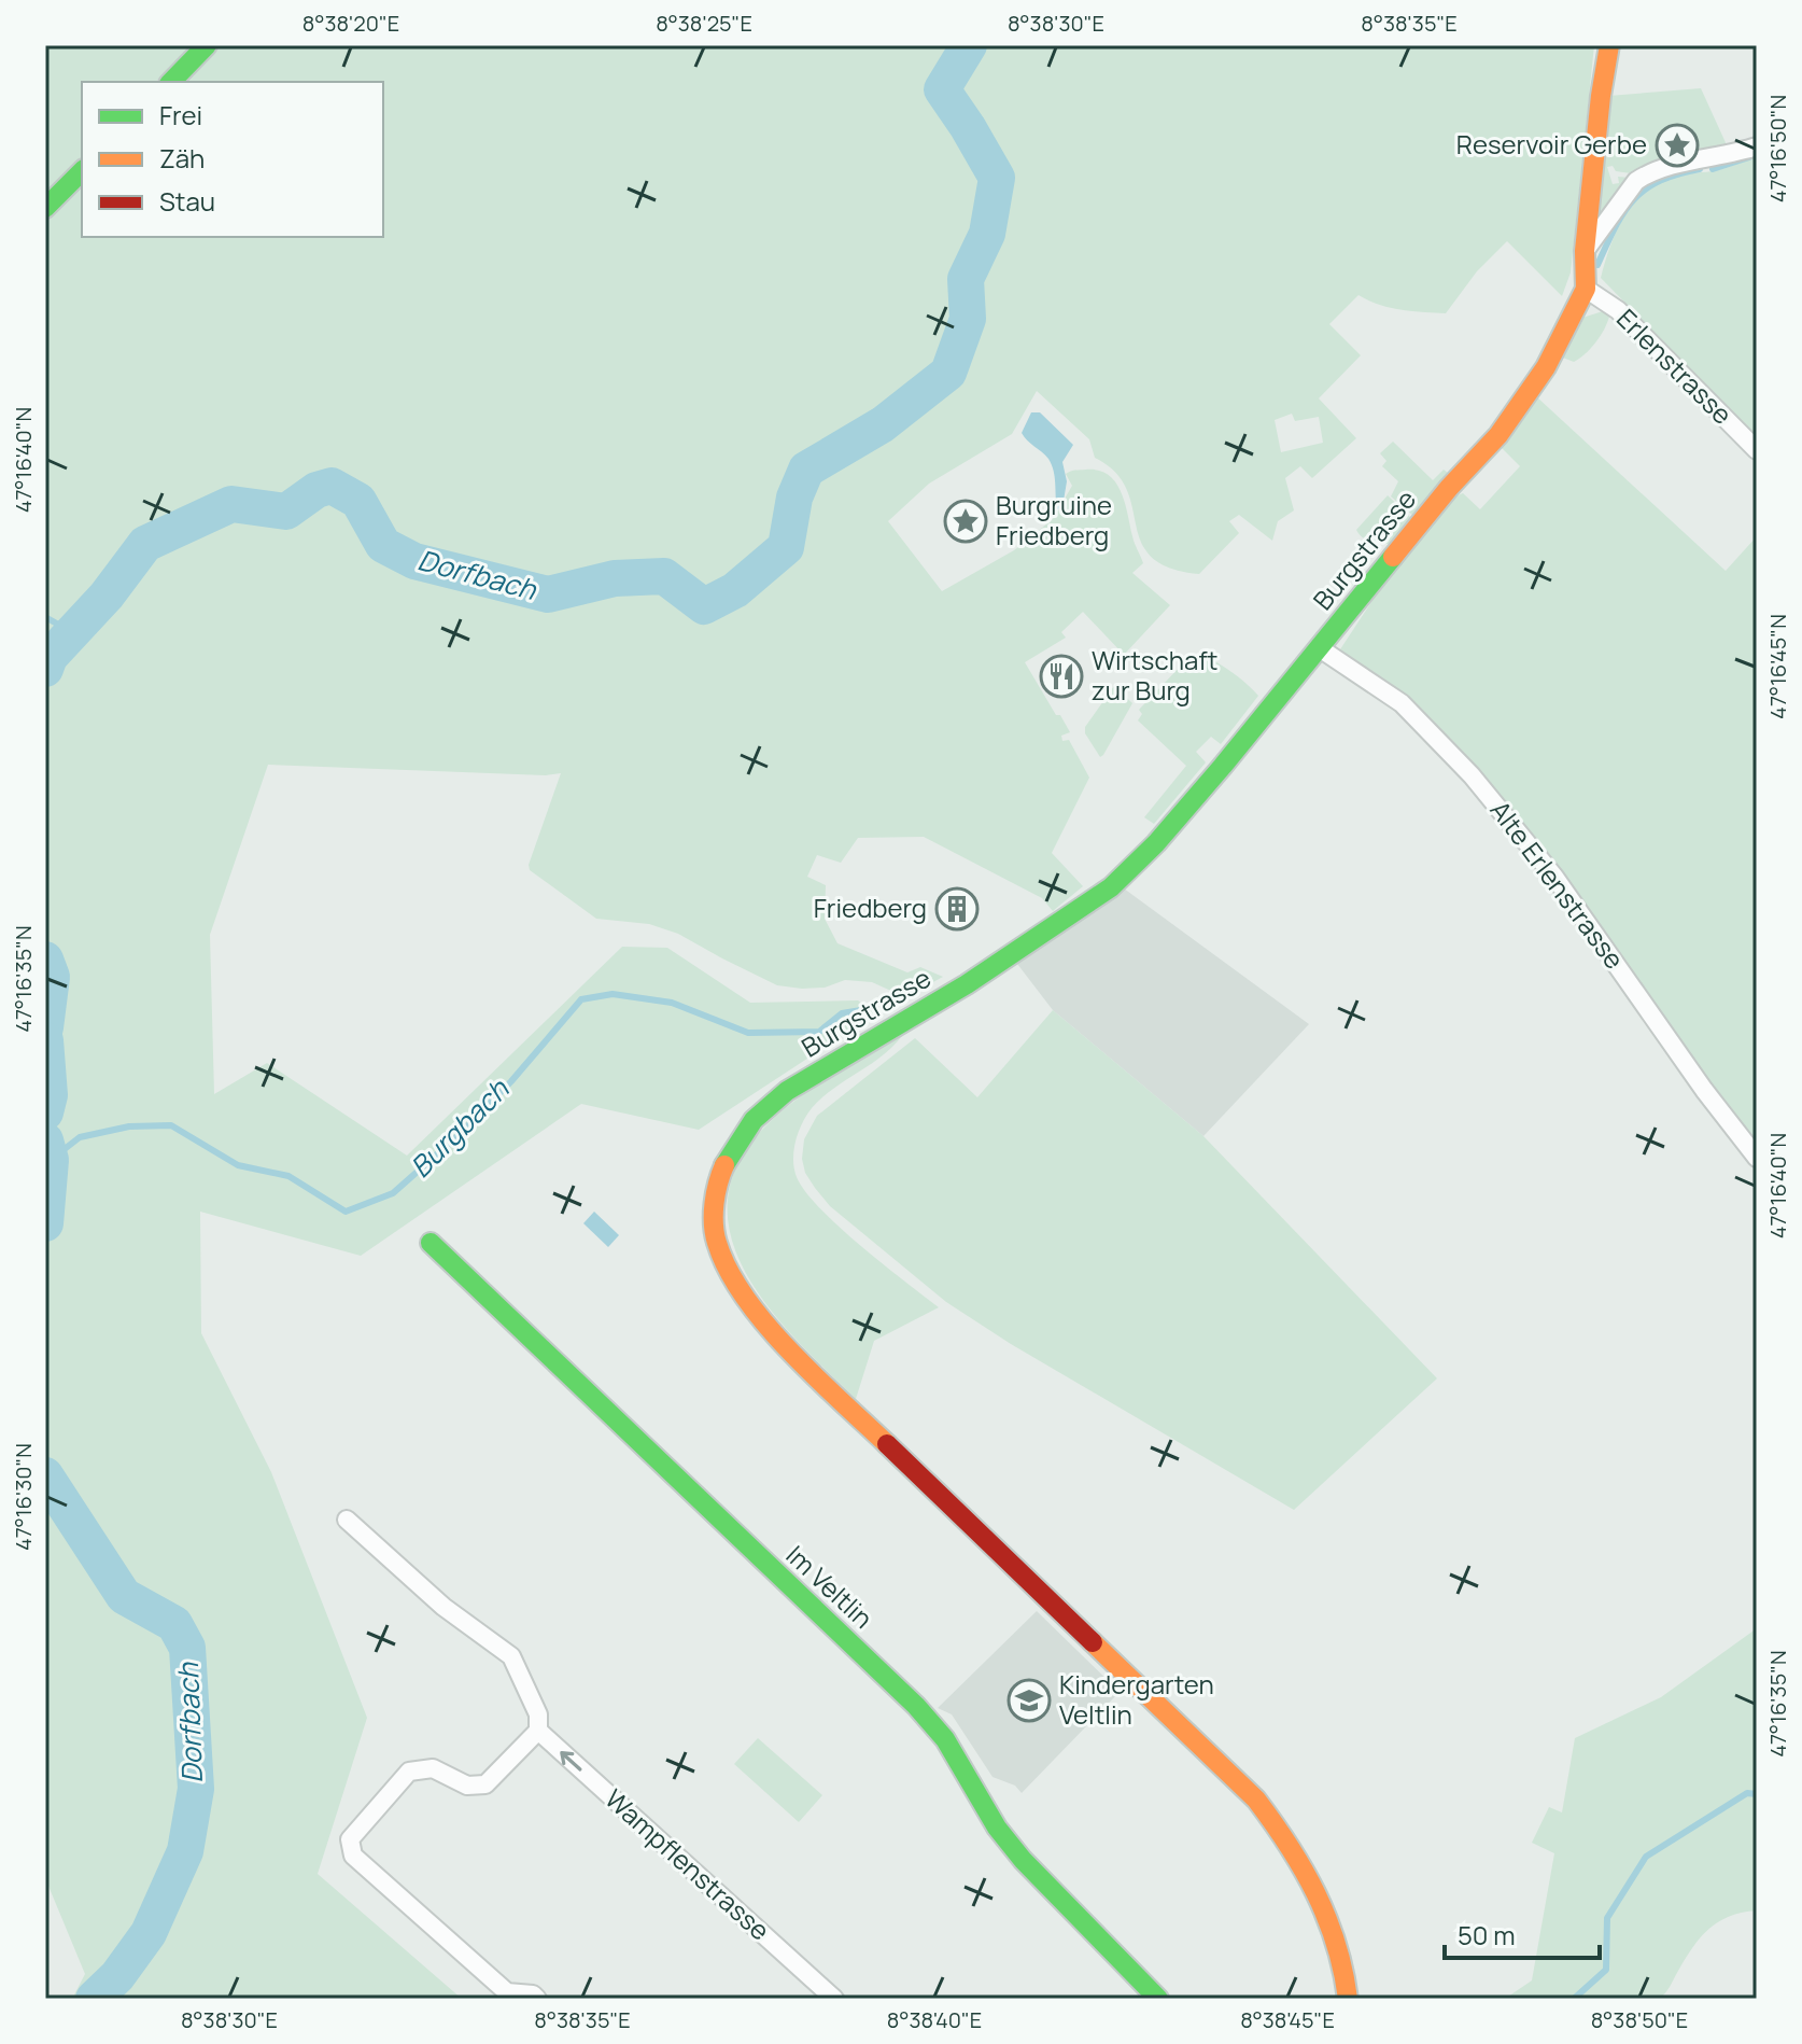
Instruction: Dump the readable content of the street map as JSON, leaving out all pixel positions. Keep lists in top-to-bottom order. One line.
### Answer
{"streets":{"street":["Erlenstrasse","Burgstrasse","Alte Erlenstrasse","Im Veltlin","Wampflenstrasse"]},"crossings":[["Erlenstrasse","Burgstrasse"],["Burgstrasse","Alte Erlenstrasse"]],"one_way":["Wampflenstrasse"],"water":["Dorfbach","Burgbach"],"places":{"place":["Reservoir Gerbe","Burgruine Friedberg"],"restaurant":["Wirtschaft zur Burg"],"building":["Friedberg"],"school or university":["Kindergarten Veltlin"]},"legend":["Frei","Zäh","Stau"],"scale_bar":"50 m","coordinates":["8°38'20\"E","8°38'25\"E","8°38'30\"E","8°38'35\"E","47°16'50\"N","47°16'40\"N","47°16'45\"N","47°16'35\"N","47°16'30\"N","8°38'40\"E","8°38'45\"E","8°38'50\"E"]}
